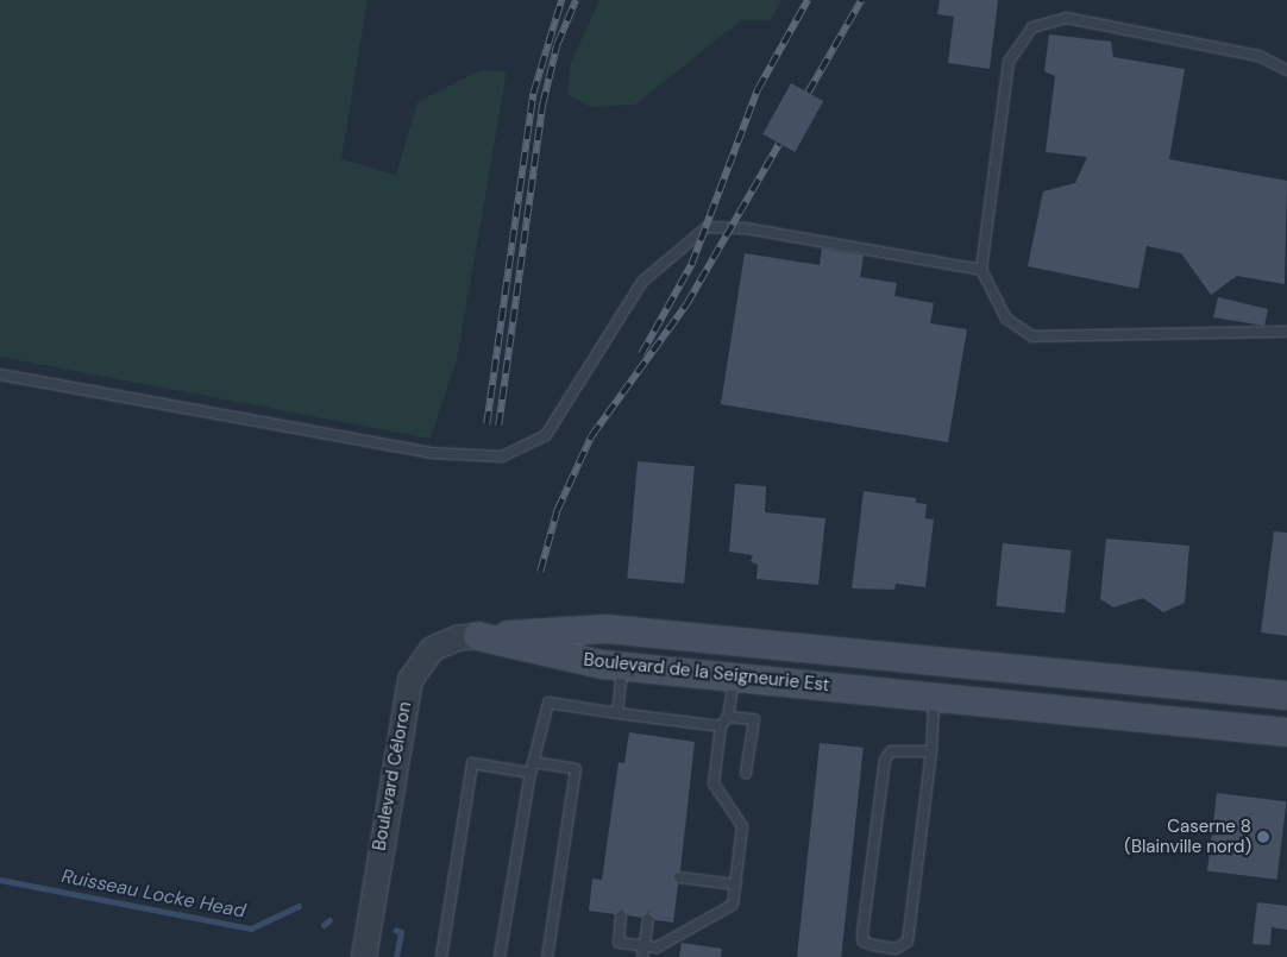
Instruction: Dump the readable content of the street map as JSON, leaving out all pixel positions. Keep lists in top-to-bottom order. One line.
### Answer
{"streets":{"main road":["Boulevard de la Seigneurie Est"],"street":["Boulevard Céloron"]},"crossings":[["Boulevard de la Seigneurie Est","Boulevard Céloron"]],"water":["Ruisseau Locke Head"],"places":["Caserne 8 (Blainville nord)"]}
